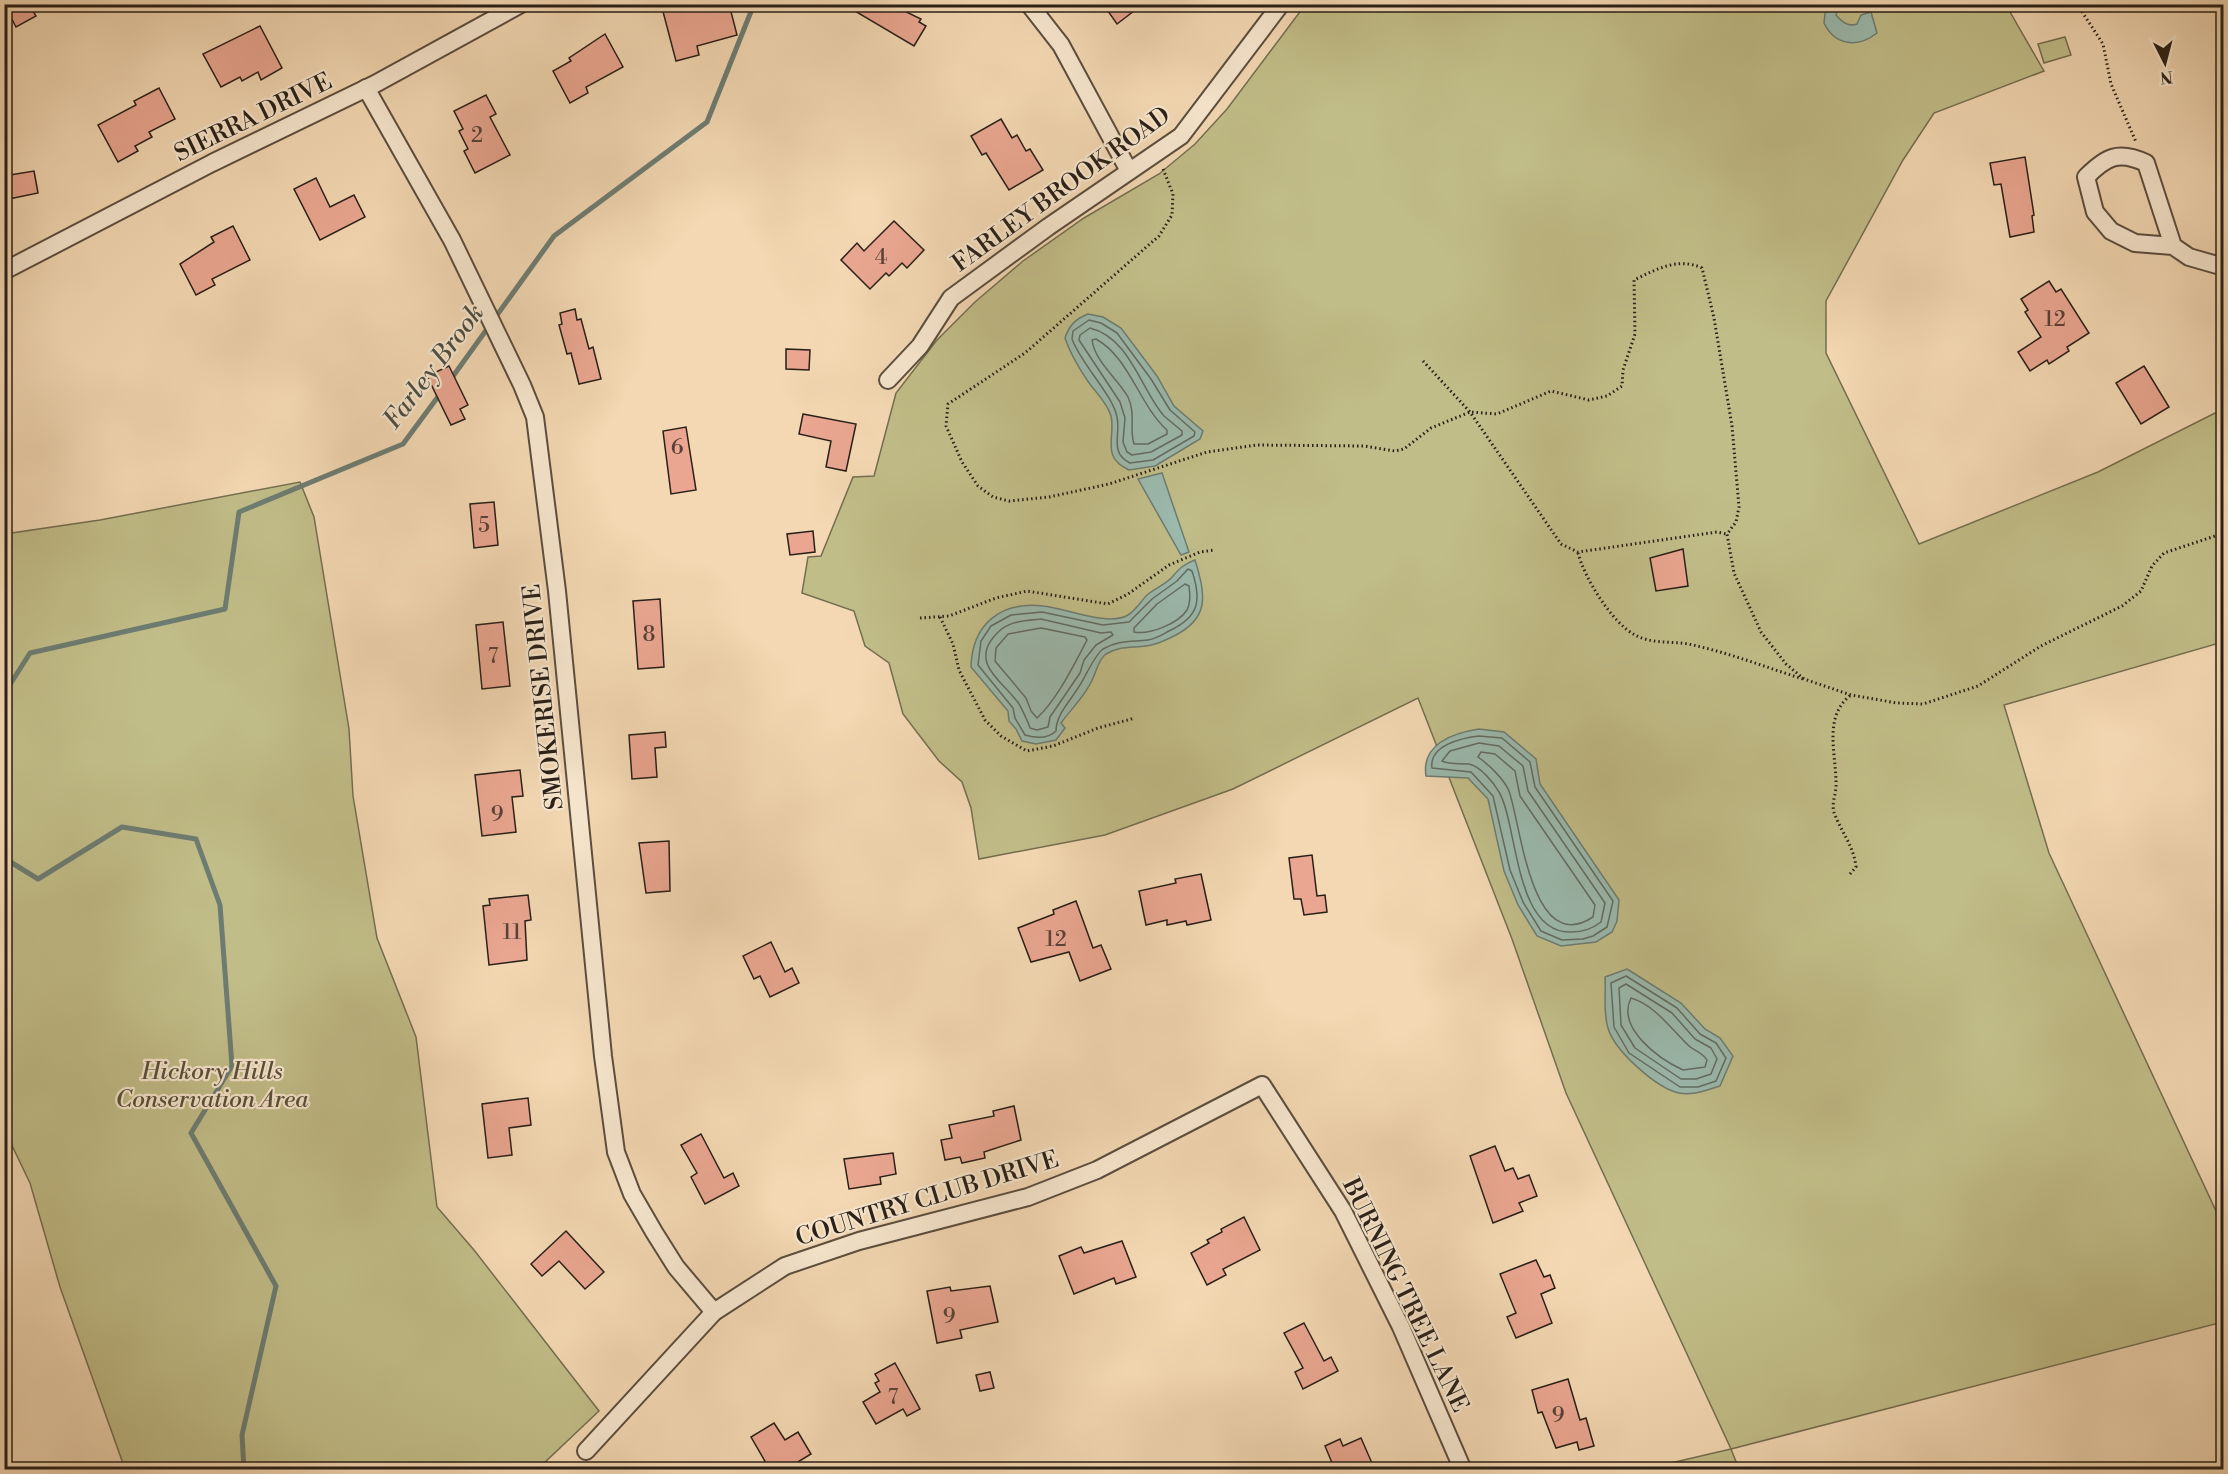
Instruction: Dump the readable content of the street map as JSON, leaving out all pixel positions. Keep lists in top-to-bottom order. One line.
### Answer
{"streets":{"street":["SIERRA DRIVE","FARLEY BROOK ROAD","SMOKERISE DRIVE","COUNTRY CLUB DRIVE","BURNING TREE LANE"]},"crossings":[["SIERRA DRIVE","SMOKERISE DRIVE"],["SMOKERISE DRIVE","COUNTRY CLUB DRIVE"],["COUNTRY CLUB DRIVE","BURNING TREE LANE"]],"water":["Farley Brook"],"parks":["Hickory Hills Conservation Area"],"house_numbers":["2","4","12","6","5","8","7","9","11","12","9","7","9"],"north":"bottom"}
